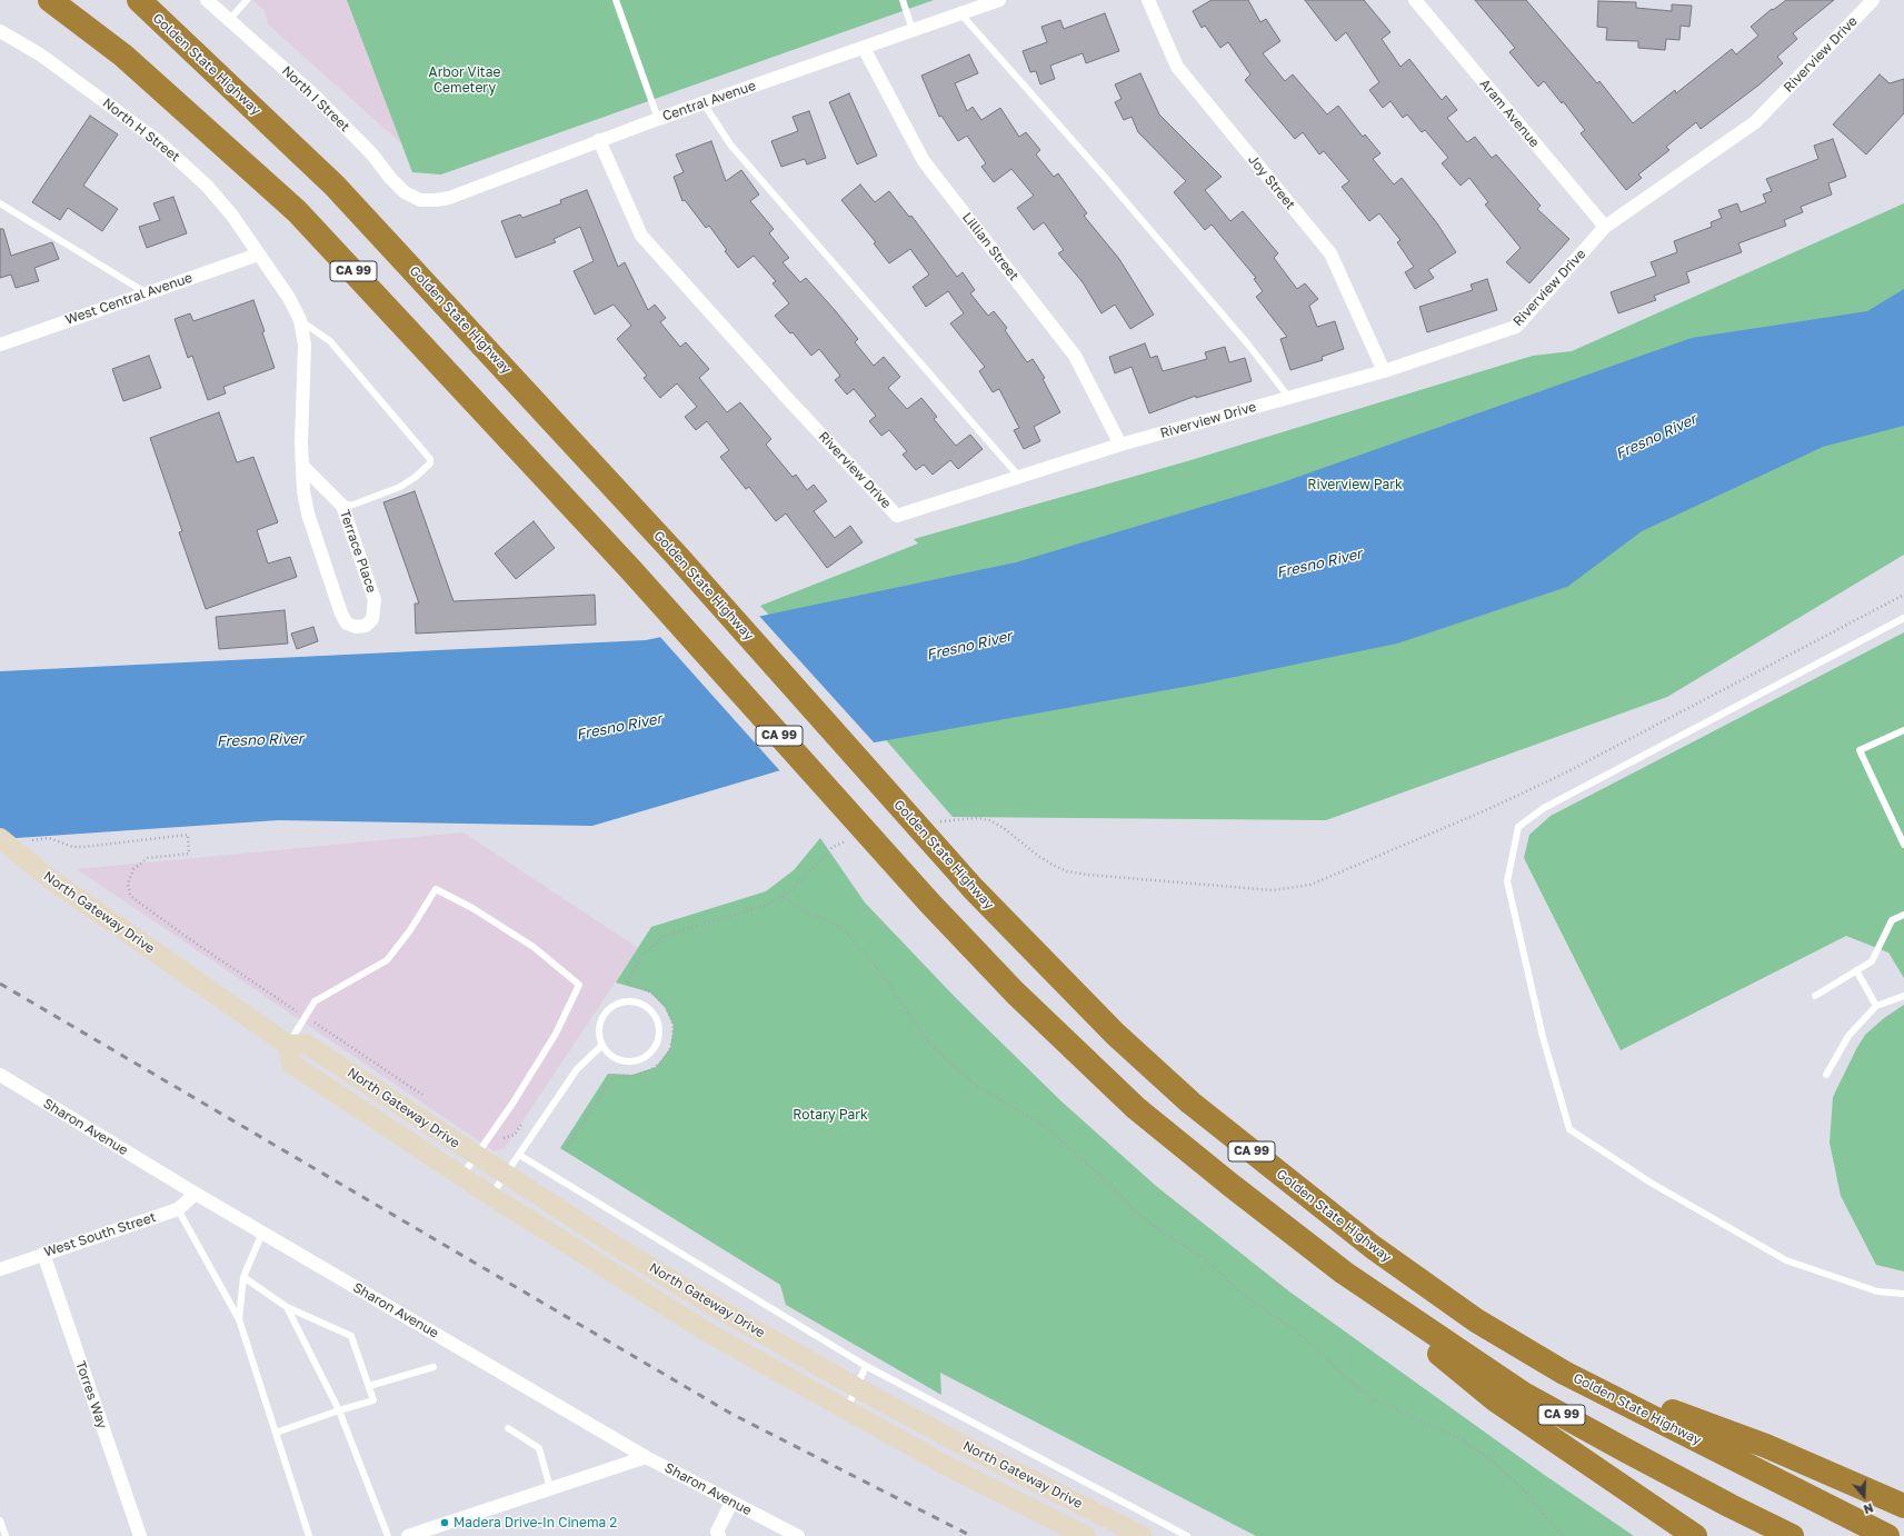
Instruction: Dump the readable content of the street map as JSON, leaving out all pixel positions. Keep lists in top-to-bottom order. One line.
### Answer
{"streets":{"highway":["Golden State Highway","CA 99"],"main road":["North Gateway Drive"],"street":["Riverview Drive","North I Street","Central Avenue","Aram Avenue","North H Street","Joy Street","Lillian Street","West Central Avenue","Terrace Place","Sharon Avenue","West South Street","Torres Way"]},"crossings":[["Riverview Drive","Central Avenue"],["Riverview Drive","Aram Avenue"],["Riverview Drive","Joy Street"],["Riverview Drive","Lillian Street"],["North I Street","Central Avenue"],["Central Avenue","Lillian Street"],["North H Street","West Central Avenue"],["North H Street","Terrace Place"],["West Central Avenue","Terrace Place"],["Sharon Avenue","West South Street"],["West South Street","Torres Way"]],"water":["Fresno River"],"parks":["Arbor Vitae Cemetery","Riverview Park","Rotary Park"],"places":["Madera Drive-In Cinema 2"],"north":"bottom"}
